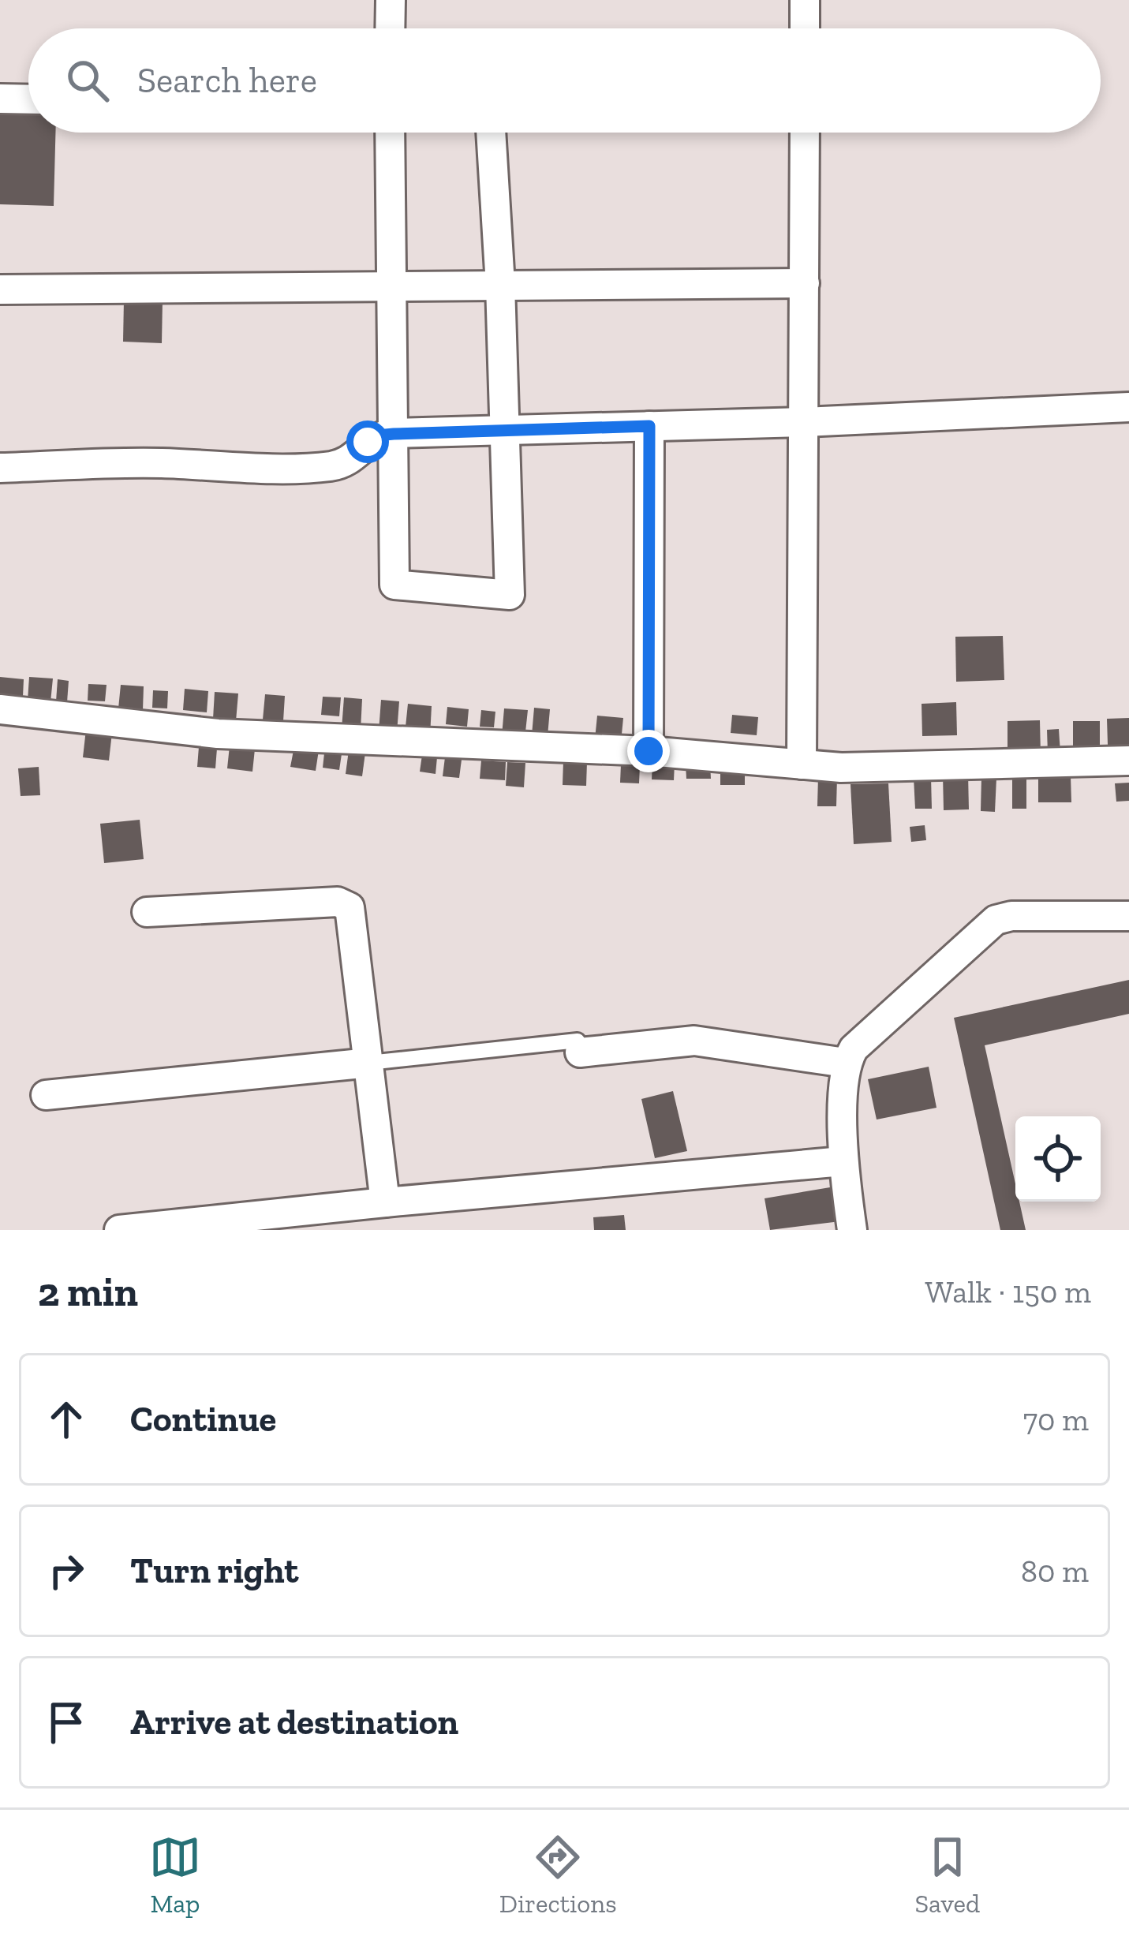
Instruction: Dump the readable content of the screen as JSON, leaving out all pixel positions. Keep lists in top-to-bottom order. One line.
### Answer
{"page":{"search":"Search here","heading":["2 min","Walk · 150 m"],"list":[["Continue","70 m"],["Turn right","80 m"],"Arrive at destination"],"nav":["Map","Directions","Saved"]}}
